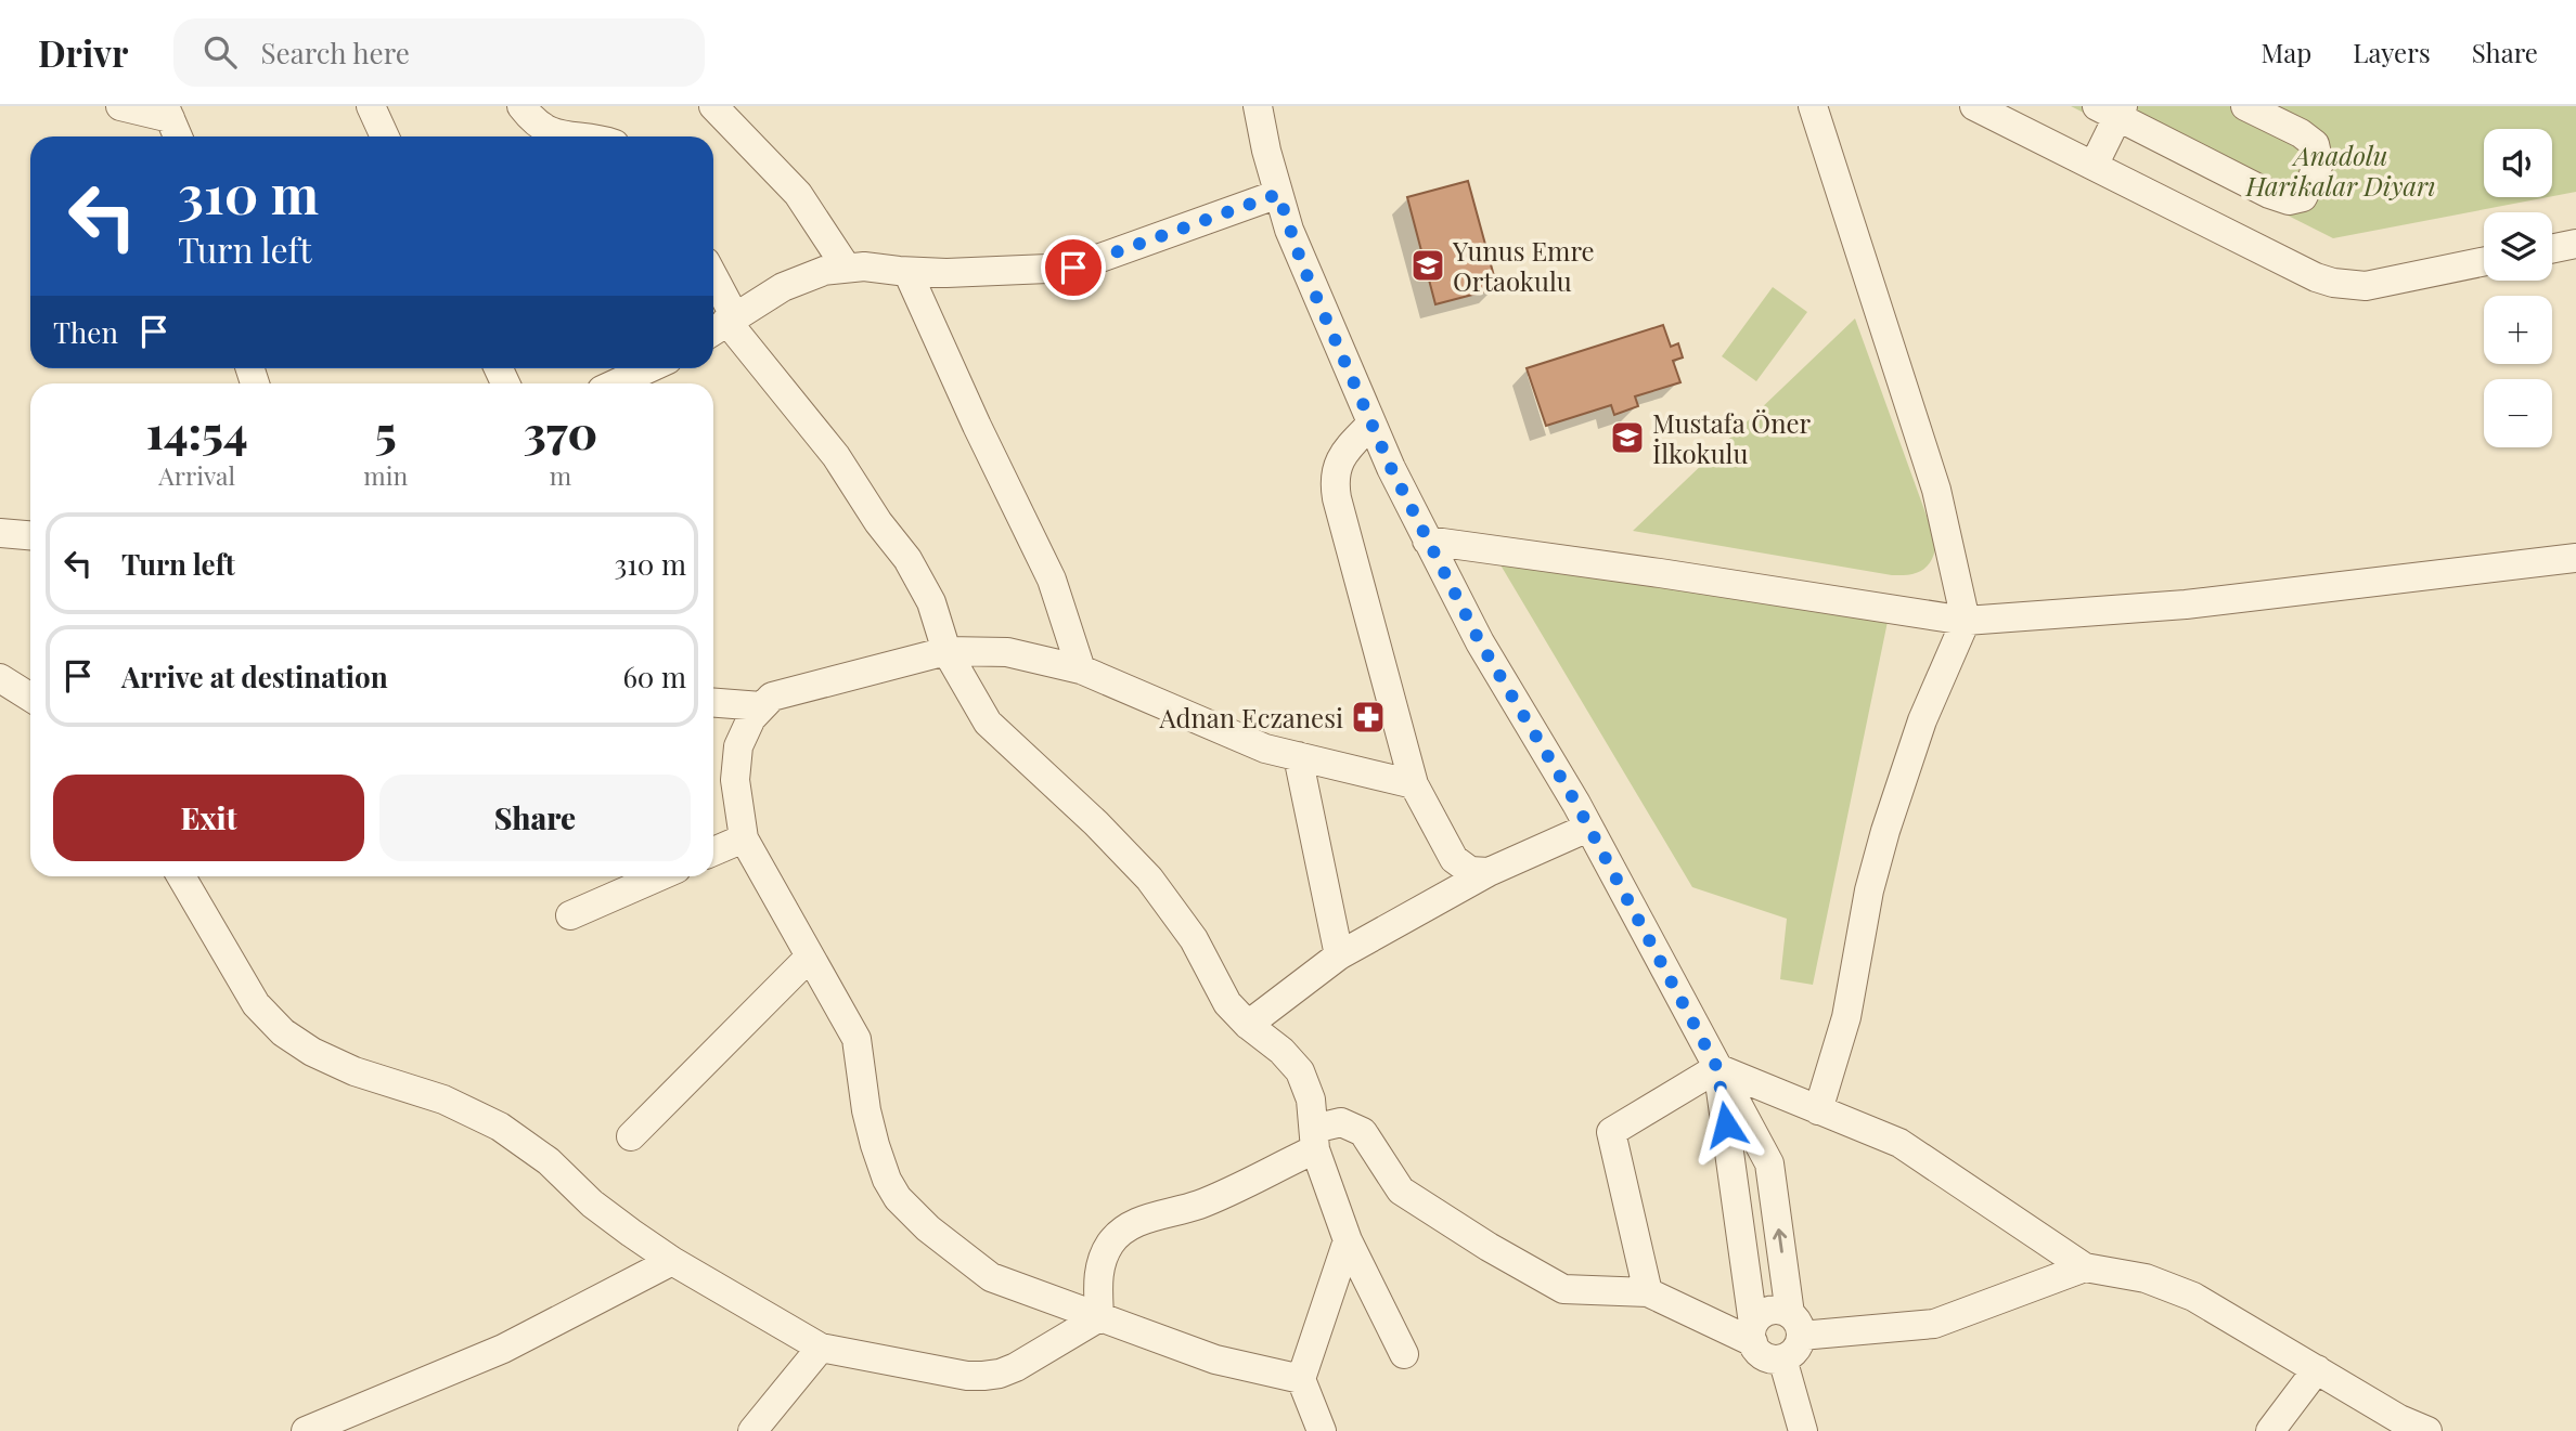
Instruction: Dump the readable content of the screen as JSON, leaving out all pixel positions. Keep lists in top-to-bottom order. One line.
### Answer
{"parks":["Anadolu Harikalar Diyarı"],"places":{"school or university":["Yunus Emre Ortaokulu","Mustafa Öner İlkokulu"],"pharmacy":["Adnan Eczanesi"]},"page":{"header":"Drivr","search":"Search here","nav":["Map","Layers","Share"],"map_buttons":["+","−"],"turn":["310 m","Turn left"],"then":"Then","eta":["14:54","Arrival","5","min","370","m"],"list":[{"name":"Turn left","value":"310 m"},{"name":"Arrive at destination","value":"60 m"}],"buttons":["Exit","Share"]}}
